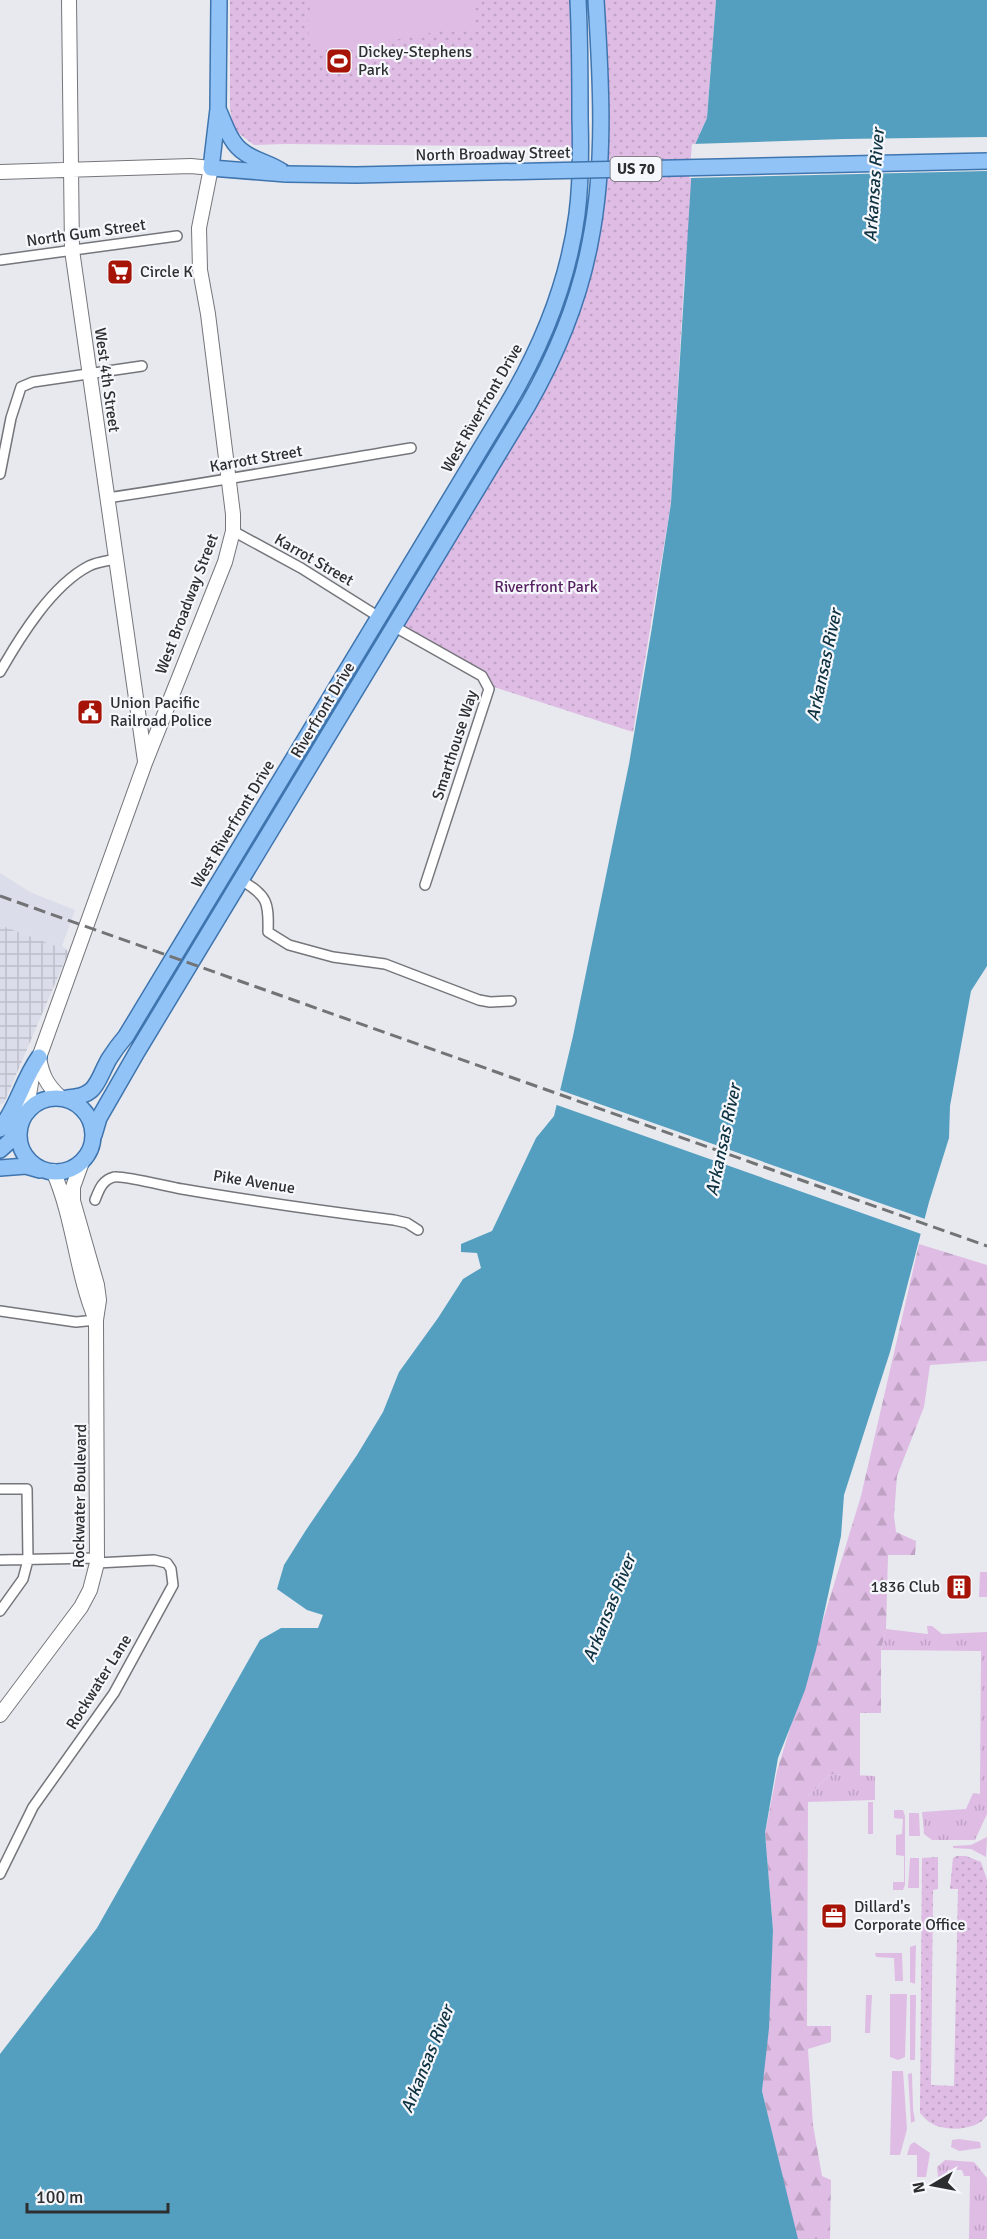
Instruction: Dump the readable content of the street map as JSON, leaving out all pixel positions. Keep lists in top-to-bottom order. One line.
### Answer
{"streets":{"main road":["North Broadway Street","US 70","West Riverfront Drive","West Broadway Street","Riverfront Drive"],"street":["North Gum Street","West 4th Street","Karrott Street","Karrot Street","Smarthouse Way","Pike Avenue","Rockwater Boulevard","Rockwater Lane"]},"crossings":[["North Broadway Street","US 70"],["North Broadway Street","West 4th Street"],["North Broadway Street","West Broadway Street"],["US 70","West Broadway Street"],["North Gum Street","West 4th Street"],["West 4th Street","Karrott Street"],["West 4th Street","West Broadway Street"],["West Riverfront Drive","Karrot Street"],["West Riverfront Drive","West Broadway Street"],["West Riverfront Drive","Riverfront Drive"],["West Riverfront Drive","Rockwater Boulevard"],["Karrott Street","West Broadway Street"],["Karrot Street","West Broadway Street"],["West Broadway Street","Riverfront Drive"],["West Broadway Street","Rockwater Boulevard"],["Riverfront Drive","Smarthouse Way"],["Riverfront Drive","Rockwater Boulevard"],["Rockwater Boulevard","Rockwater Lane"]],"water":["Arkansas River"],"parks":["Riverfront Park"],"places":{"sports":["Dickey-Stephens Park"],"supermarket":["Circle K"],"public building":["Union Pacific Railroad Police"],"building":["1836 Club"],"office":["Dillard's Corporate Office"]},"scale_bar":"100 m","north":"left"}
